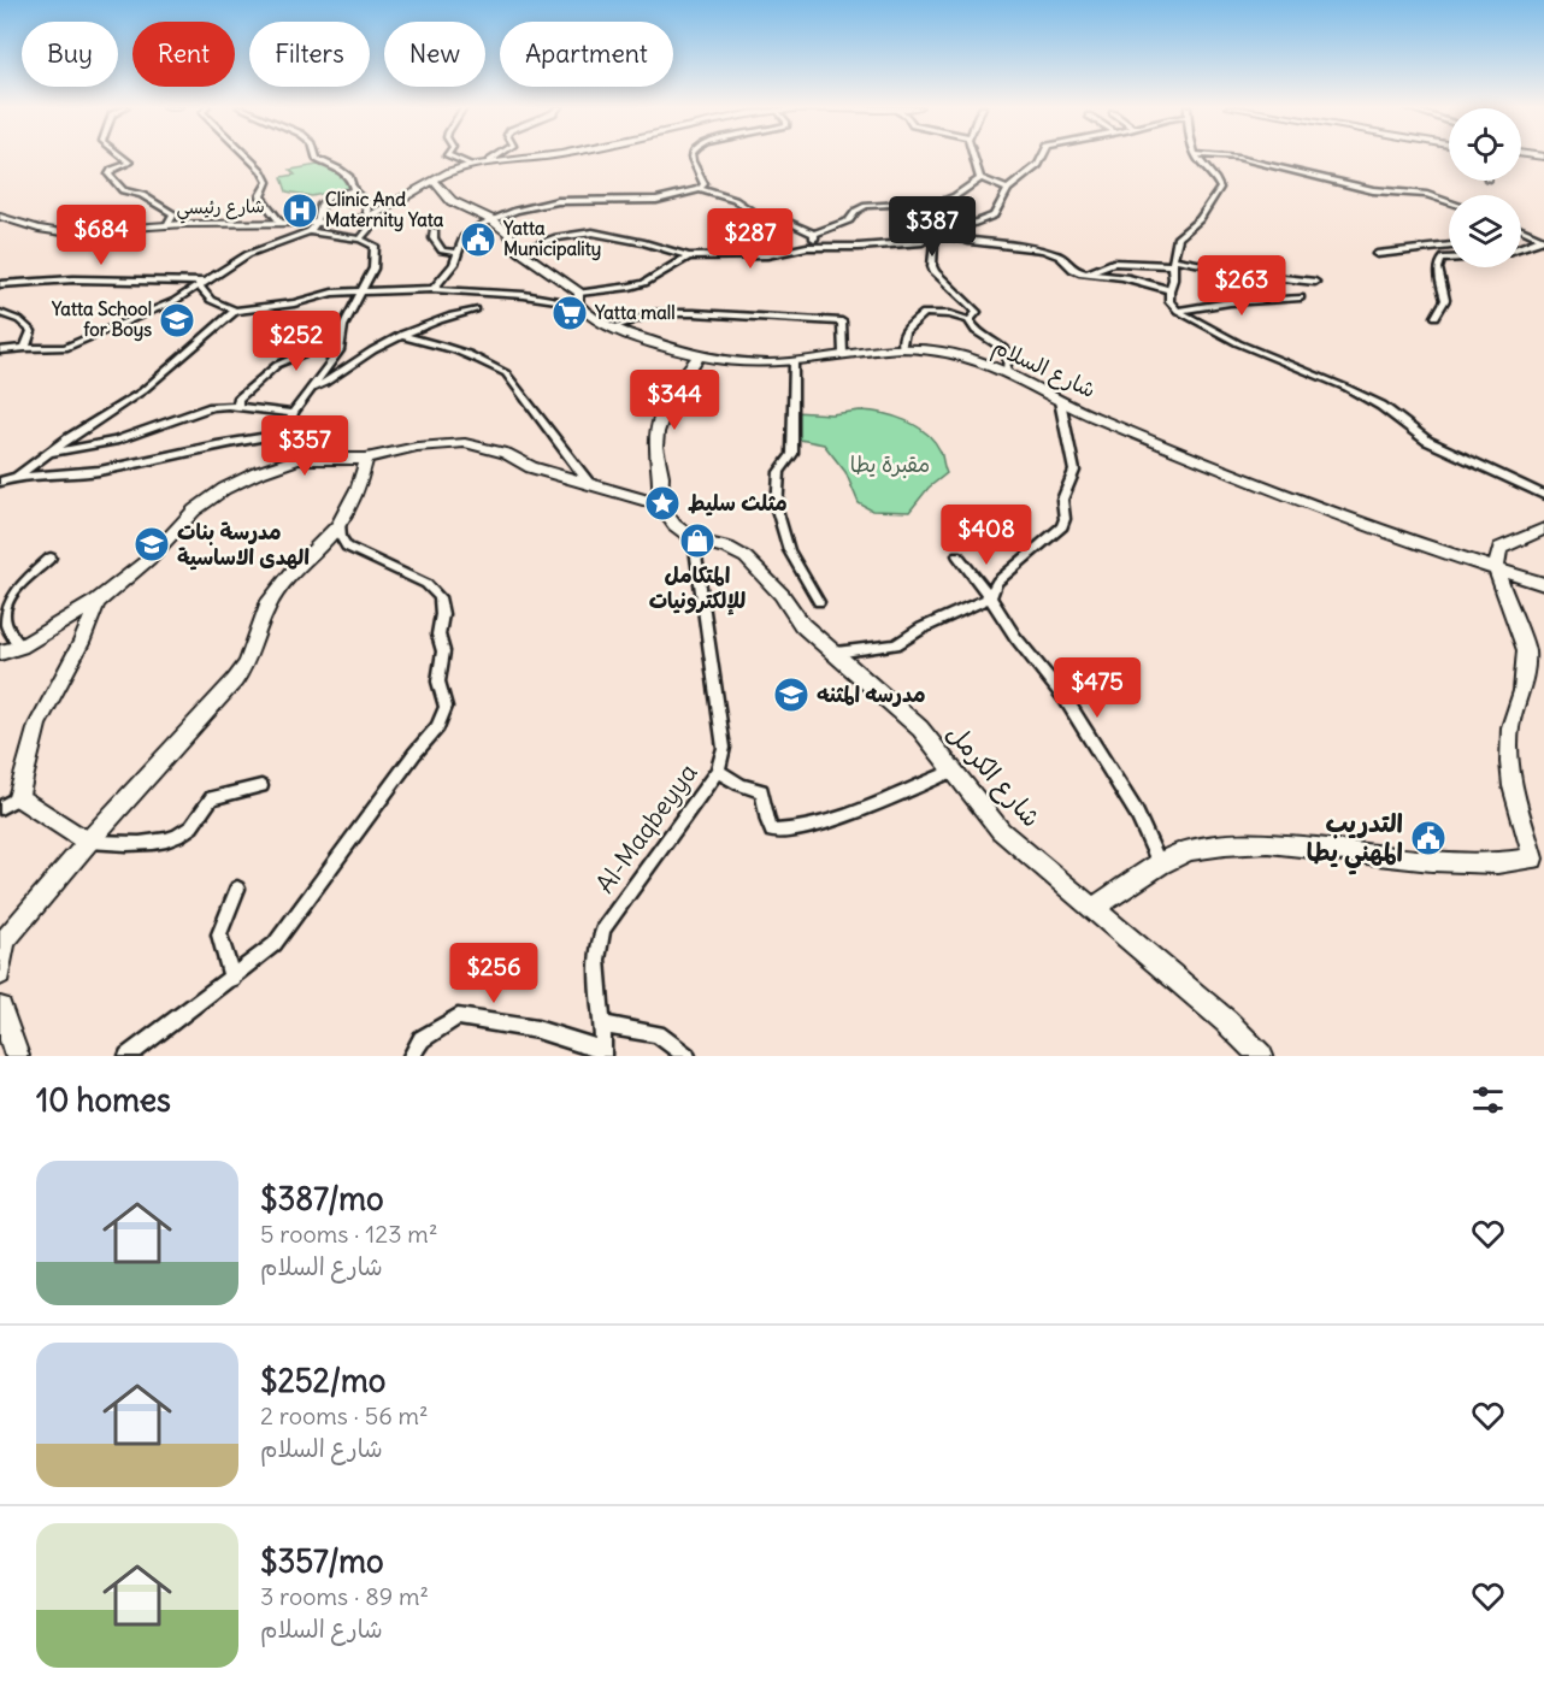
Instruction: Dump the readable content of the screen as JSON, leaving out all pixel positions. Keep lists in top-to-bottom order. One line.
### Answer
{"streets":{"street":["شارع رئيسي","شارع السلام","شارع الكرمل","Al-Maqbeyya"]},"crossings":[["شارع رئيسي","شارع السلام"],["شارع الكرمل","Al-Maqbeyya"]],"parks":["مقبرة يطا"],"places":{"hospital":["Clinic And Maternity Yata"],"public building":["Yatta Municipality","التدريب المهني يطا"],"supermarket":["Yatta mall"],"school or university":["Yatta School for Boys","مدرسة بنات الهدى الاساسية","مدرسه المثنه"],"place":["مثلث سليط"],"shop":["المتكامل للإلكترونيات"]},"page":{"chip":["Buy","Rent","Filters","New","Apartment"],"price":["$387","$684","$287","$263","$252","$344","$357","$408","$475","$256"],"heading":"10 homes","list":[{"name":"$387/mo","note":"5 rooms · 123 m² · شارع السلام"},{"name":"$252/mo","note":"2 rooms · 56 m² · شارع السلام"},{"name":"$357/mo","note":"3 rooms · 89 m² · شارع السلام"}]}}
